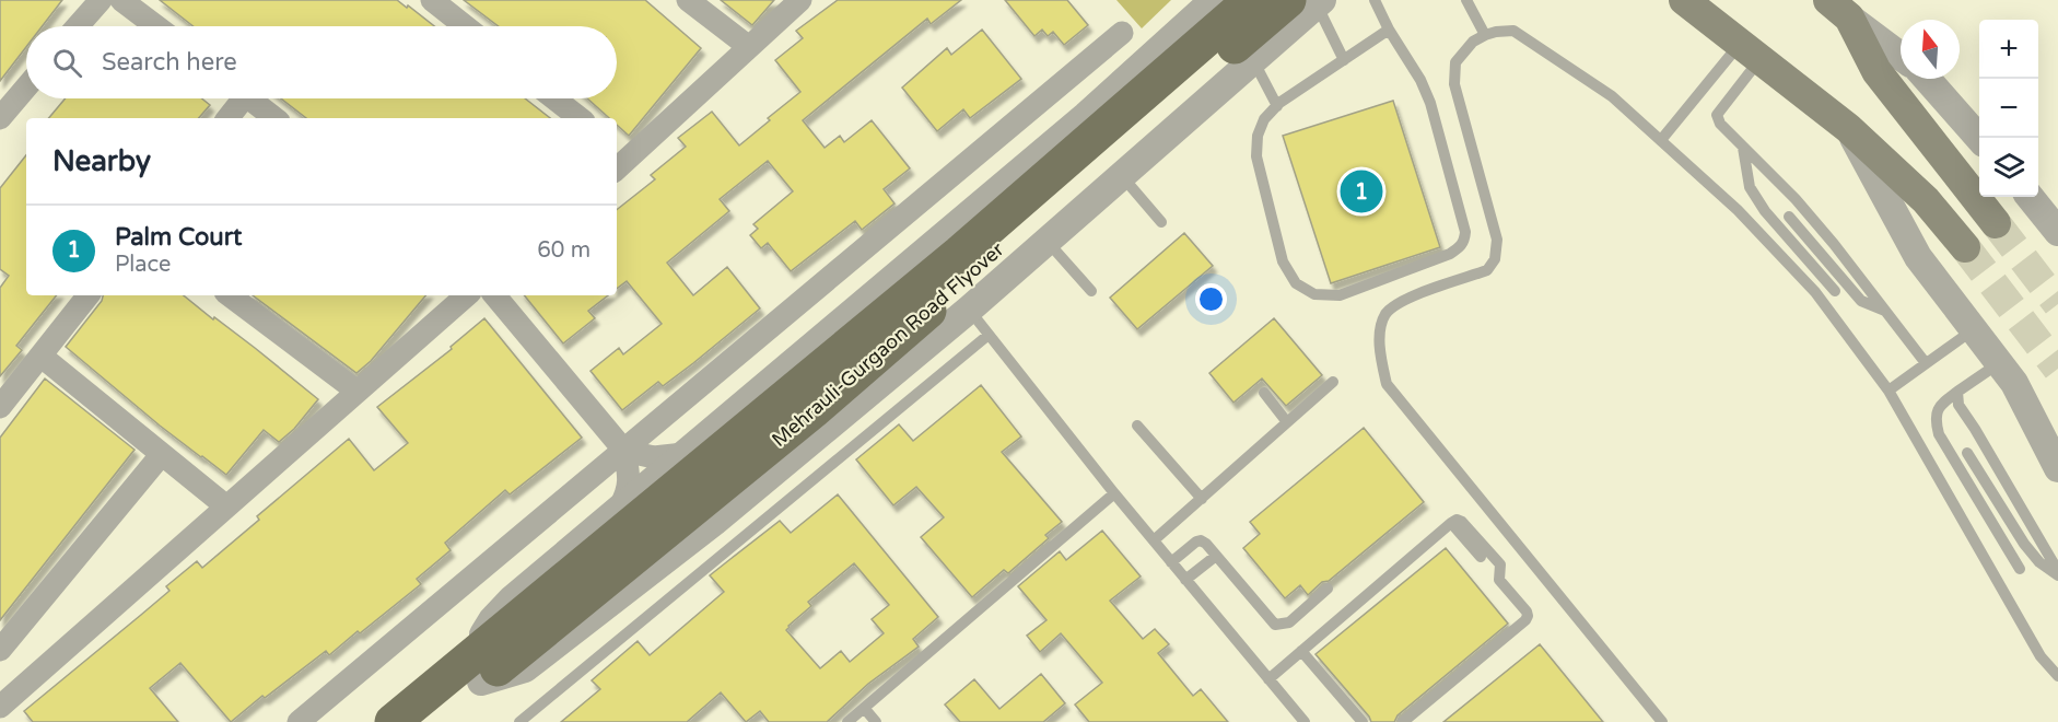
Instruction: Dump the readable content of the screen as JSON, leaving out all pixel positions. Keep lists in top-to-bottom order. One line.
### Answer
{"streets":{"main road":["Mehrauli-Gurgaon Road Flyover"]},"north":"top","page":{"map_buttons":["+","−"],"search":"Search here","heading":"Nearby","pins":"1","list":[{"mark":"1","name":"Palm Court","note":"Place","value":"60 m"}]}}
